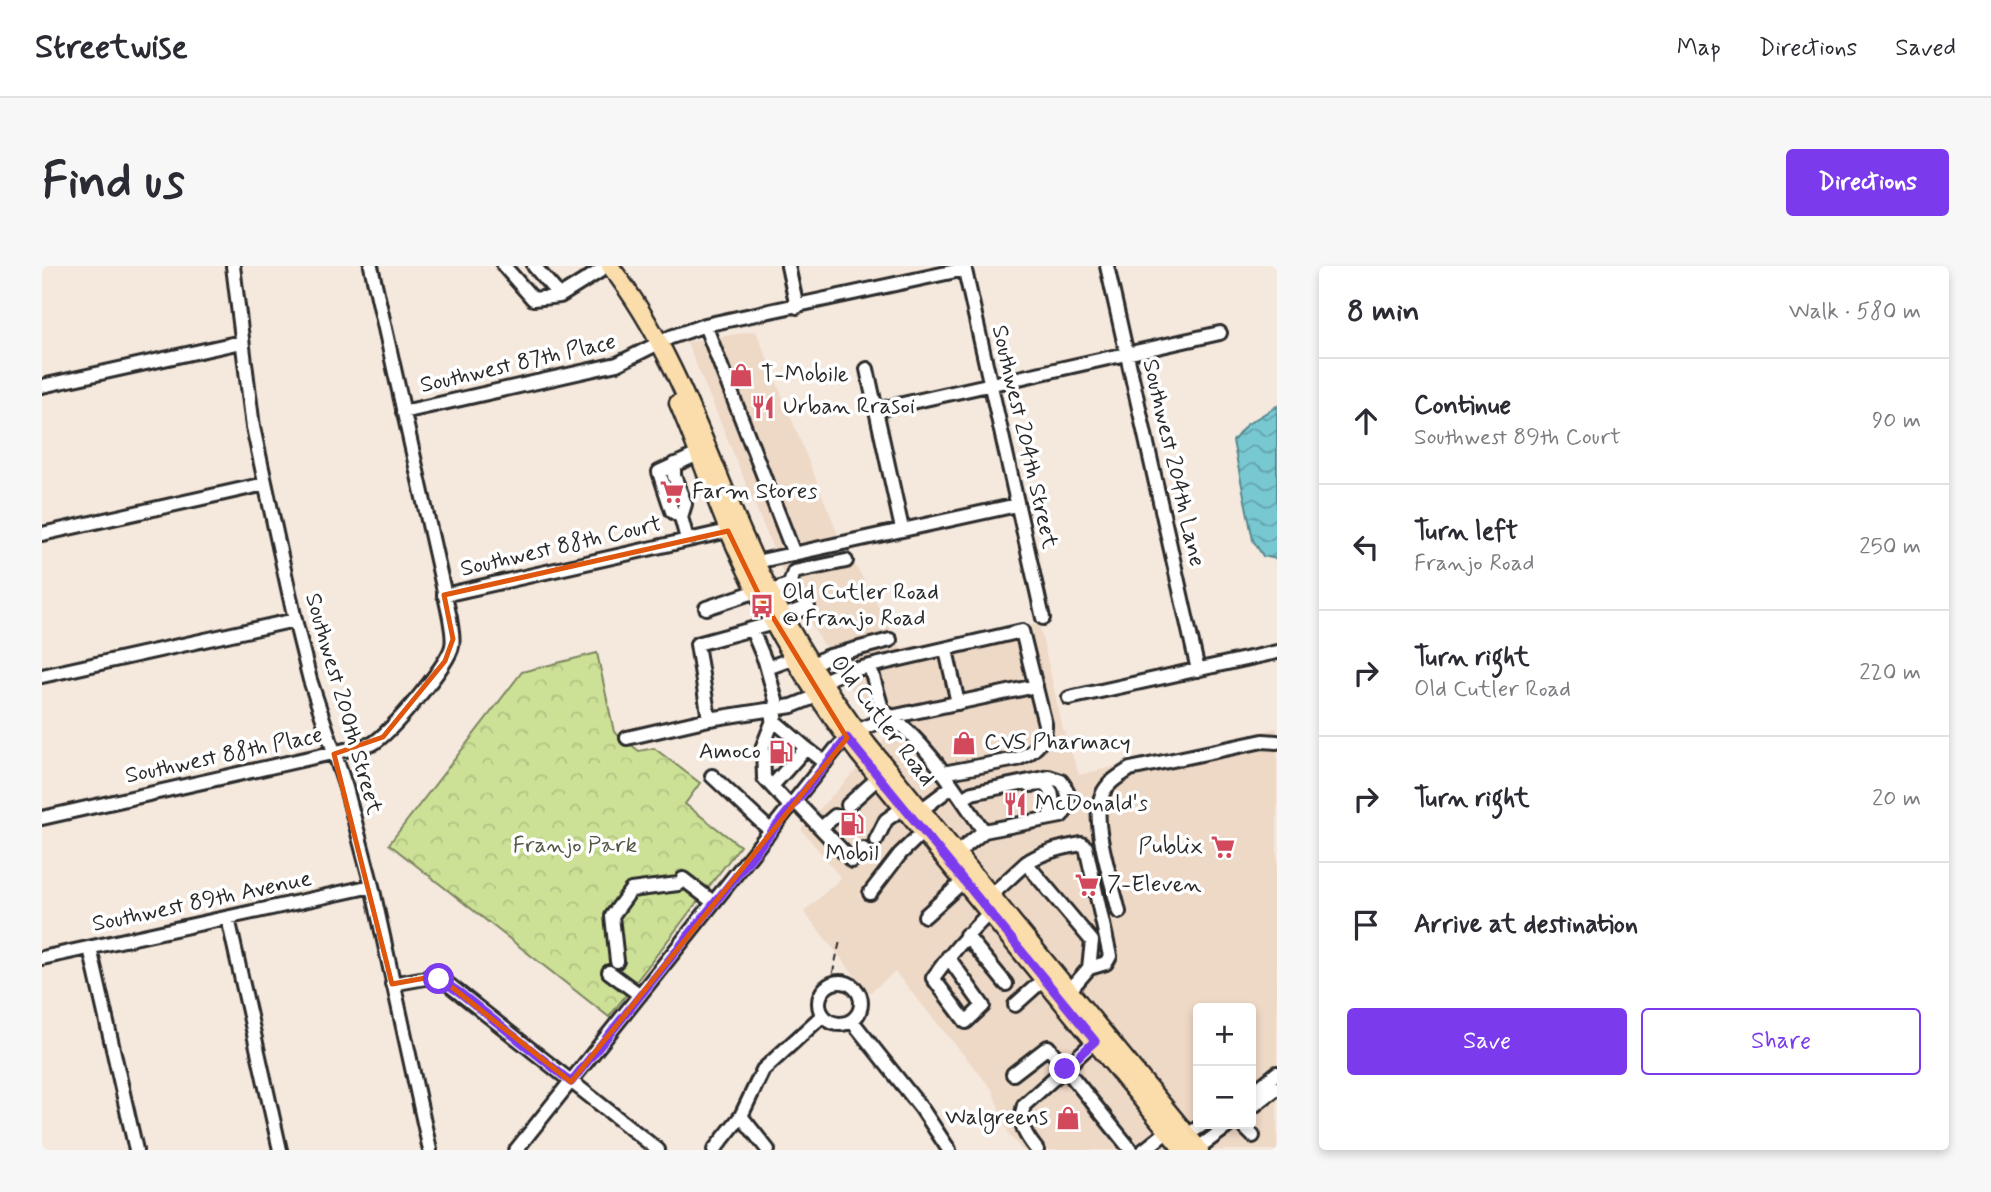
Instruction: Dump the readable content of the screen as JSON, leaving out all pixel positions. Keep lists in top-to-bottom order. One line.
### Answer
{"streets":{"main road":["Old Cutler Road"],"street":["Southwest 87th Place","Southwest 204th Street","Southwest 204th Lane","Southwest 88th Court","Southwest 200th Street","Southwest 88th Place","Southwest 89th Avenue"]},"crossings":[["Southwest 87th Place","Southwest 204th Street"],["Southwest 87th Place","Old Cutler Road"],["Southwest 88th Court","Old Cutler Road"],["Southwest 88th Court","Southwest 88th Place"],["Southwest 200th Street","Southwest 88th Place"],["Southwest 200th Street","Southwest 89th Avenue"]],"parks":["Franjo Park"],"places":{"shop":["T-Mobile","CVS Pharmacy","Walgreens"],"restaurant":["Urban Rrasoi","McDonald's"],"supermarket":["Farm Stores","Publix","7-Eleven"],"bus stop":["Old Cutler Road @ Franjo Road"],"fuel station":["Amoco","Mobil"]},"page":{"header":"Streetwise","nav":["Map","Directions","Saved"],"buttons":["Directions",["Save","Share"]],"title":"Find us","heading":["8 min","Walk · 580 m"],"list":[["Continue","Southwest 89th Court","90 m"],["Turn left","Franjo Road","250 m"],["Turn right","Old Cutler Road","220 m"],["Turn right","20 m"],"Arrive at destination"],"map_buttons":["+","−"]}}
